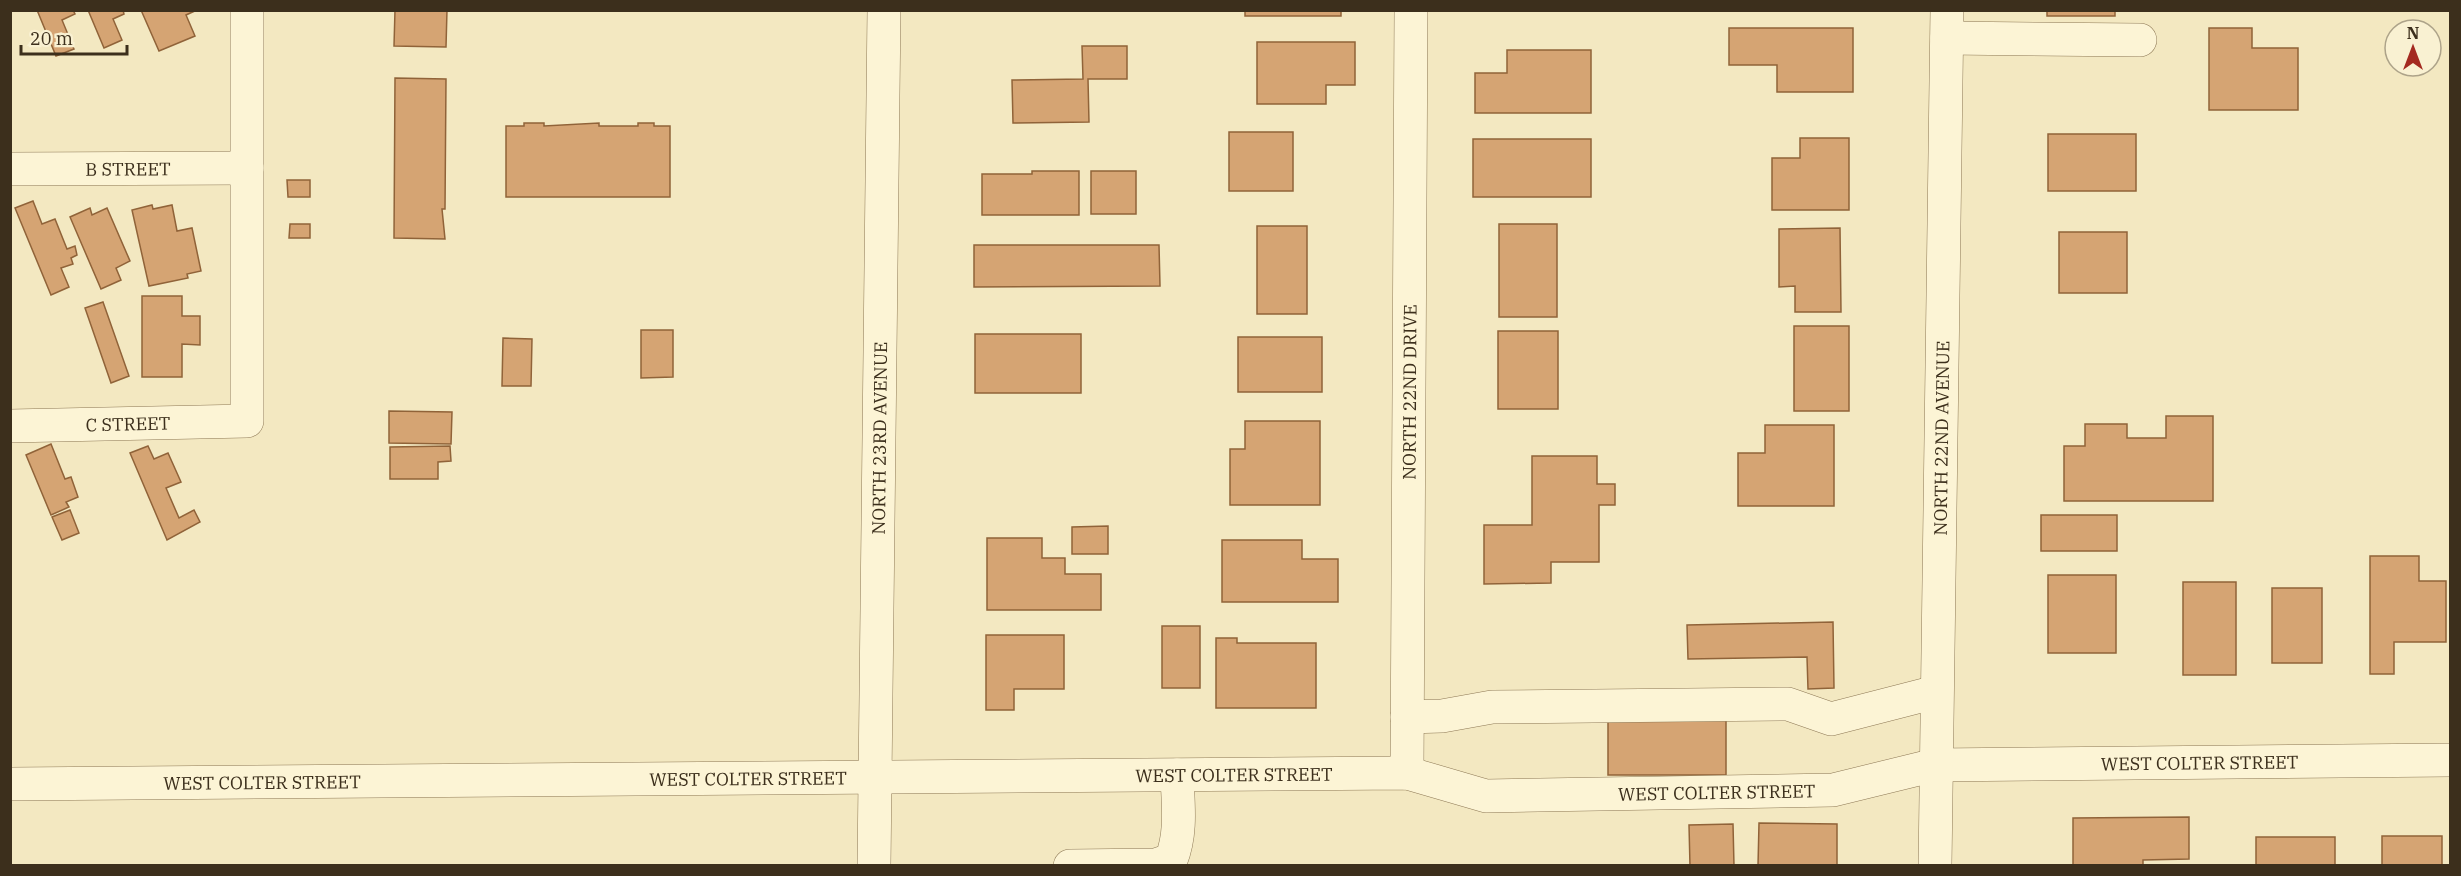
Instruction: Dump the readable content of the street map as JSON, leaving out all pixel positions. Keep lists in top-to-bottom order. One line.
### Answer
{"streets":{"street":["B STREET","NORTH 22ND DRIVE","C STREET","NORTH 23RD AVENUE","NORTH 22ND AVENUE","WEST COLTER STREET"]},"crossings":[["B STREET","C STREET"],["NORTH 22ND DRIVE","WEST COLTER STREET"],["NORTH 23RD AVENUE","WEST COLTER STREET"],["NORTH 22ND AVENUE","WEST COLTER STREET"]],"scale_bar":"20 m","north":"top"}
